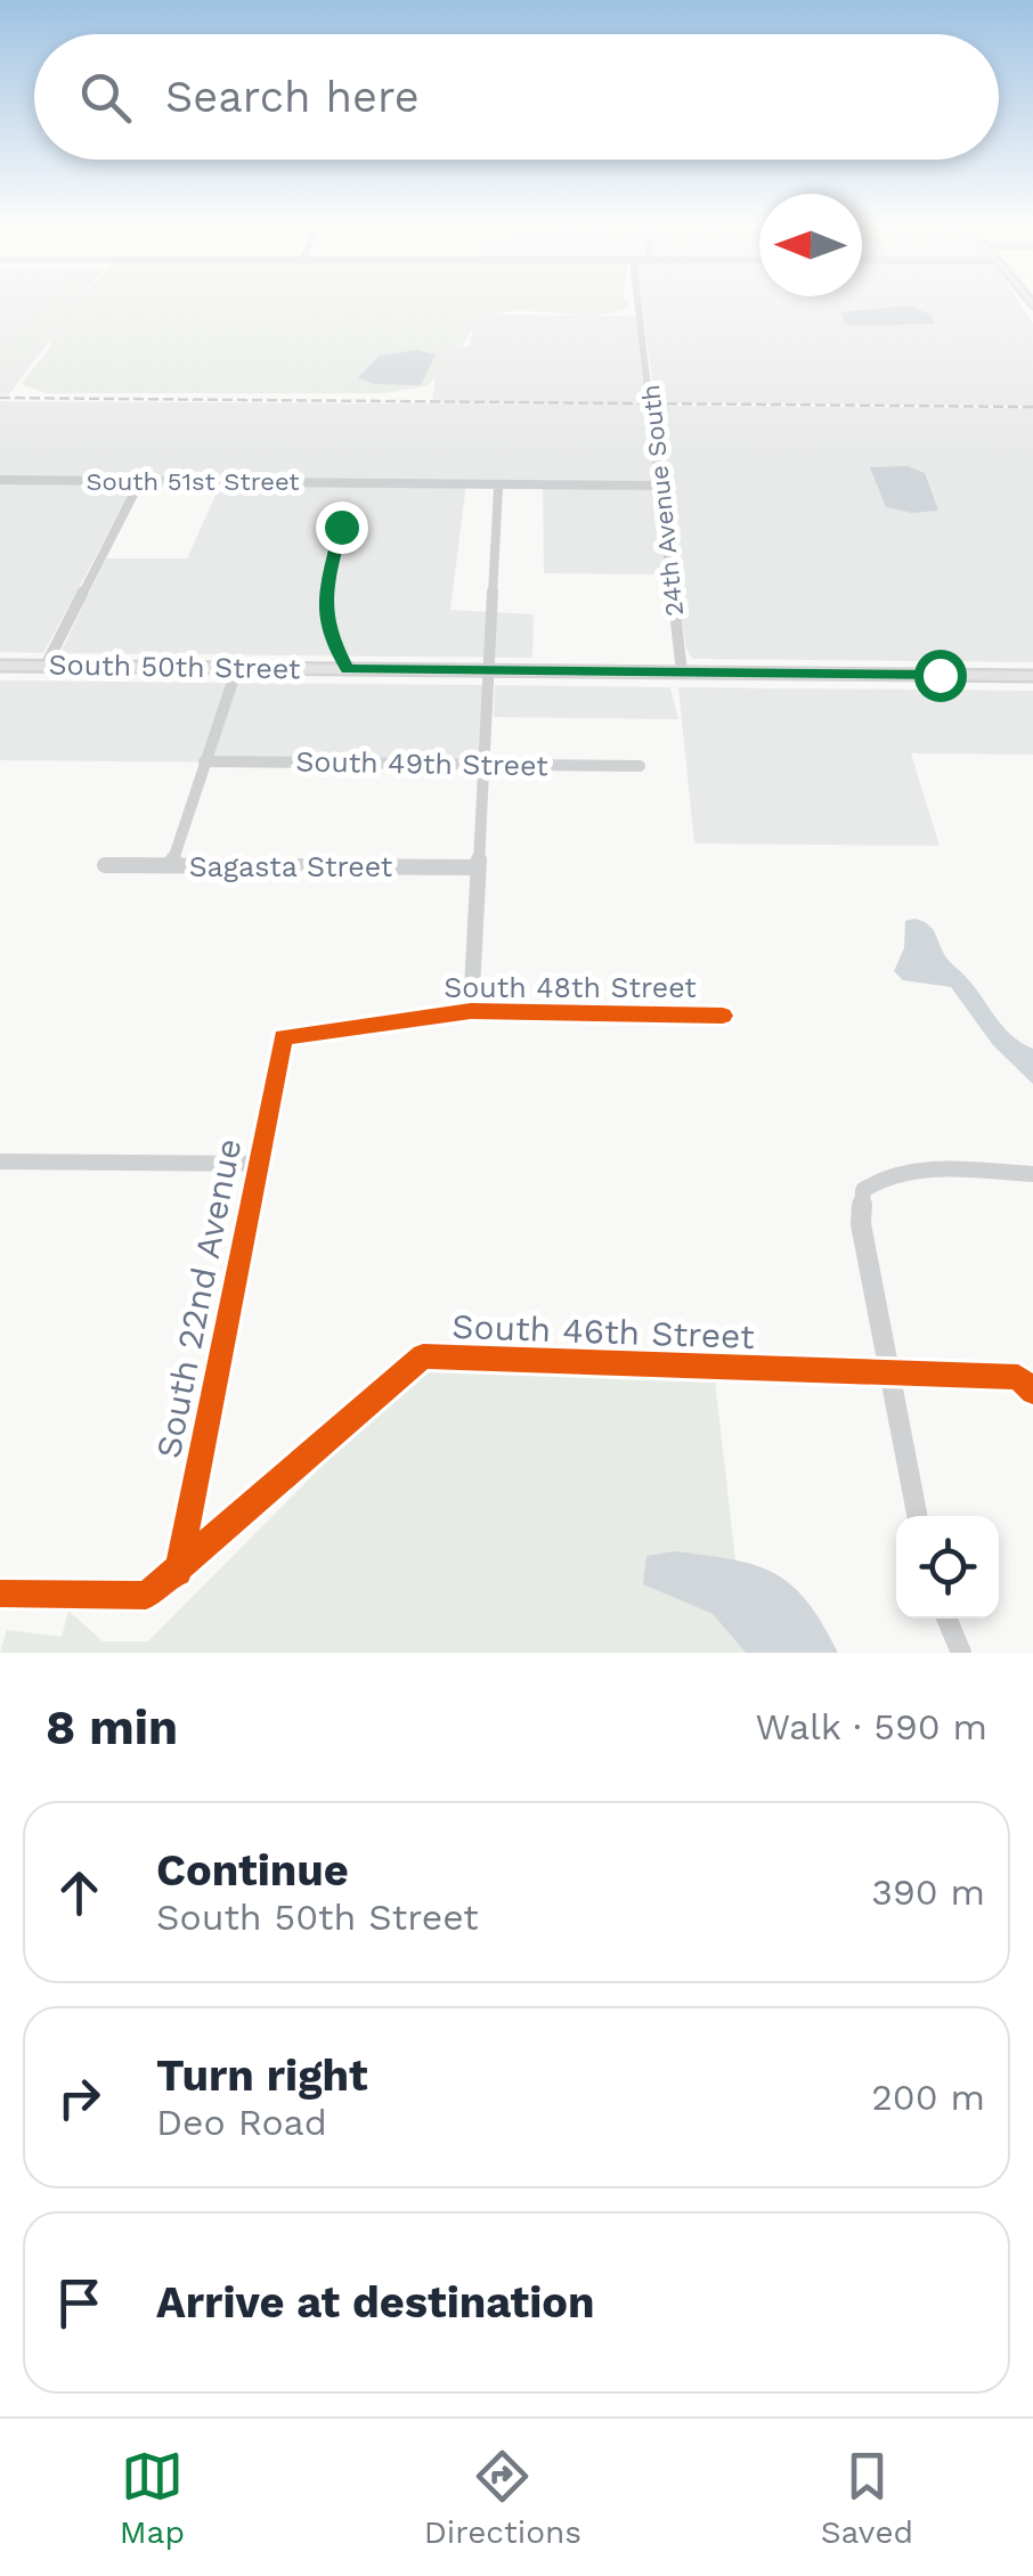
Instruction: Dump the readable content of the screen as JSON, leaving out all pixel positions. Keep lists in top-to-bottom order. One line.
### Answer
{"streets":{"main road":["South 50th Street"],"street":["South 51st Street","24th Avenue South","South 49th Street","Sagasta Street","South 48th Street","South 22nd Avenue","South 46th Street"]},"crossings":[["South 51st Street","24th Avenue South"],["24th Avenue South","South 50th Street"],["South 48th Street","South 22nd Avenue"],["South 22nd Avenue","South 46th Street"]],"north":"left","page":{"search":"Search here","heading":["8 min","Walk · 590 m"],"list":[["Continue","South 50th Street","390 m"],["Turn right","Deo Road","200 m"],"Arrive at destination"],"nav":["Map","Directions","Saved"]}}
